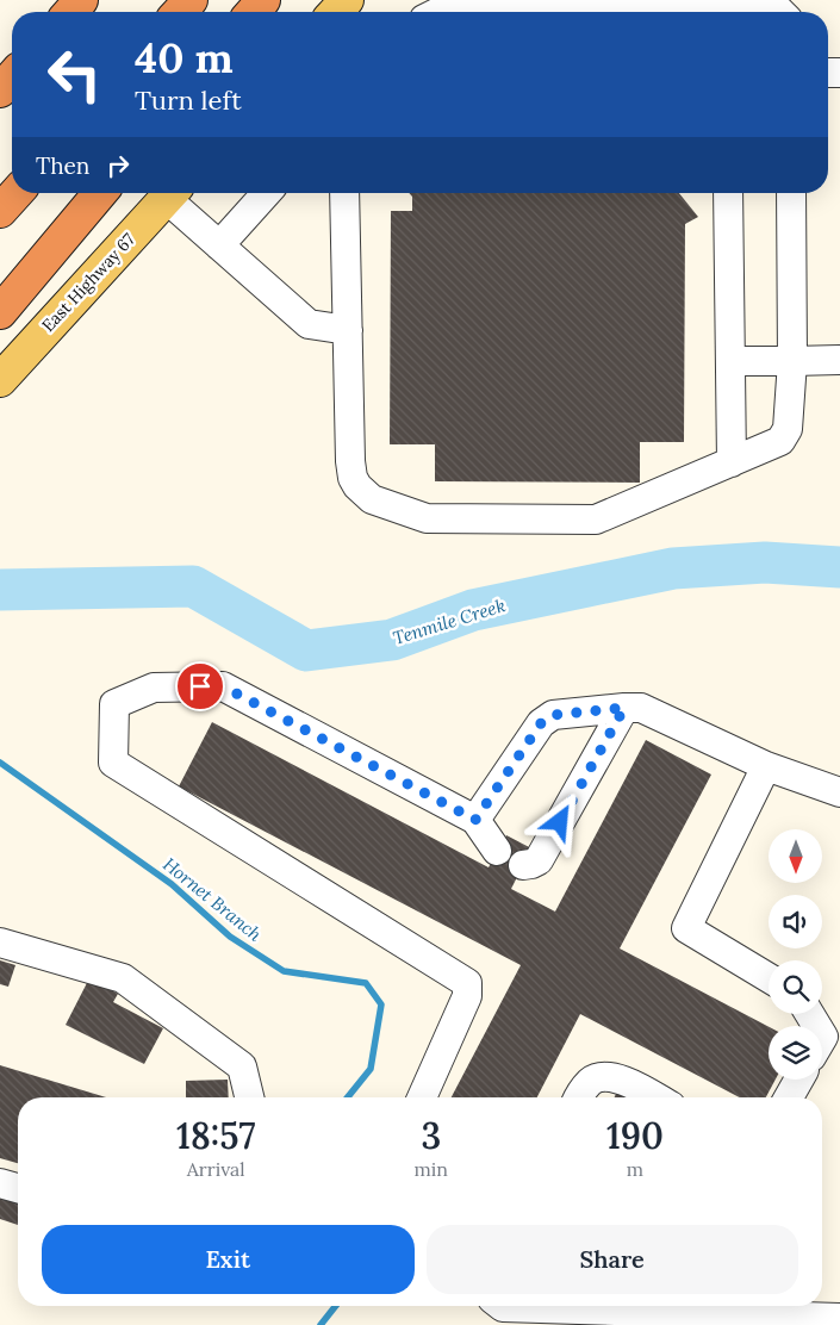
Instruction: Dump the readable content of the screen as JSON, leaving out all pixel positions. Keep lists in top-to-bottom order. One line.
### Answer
{"streets":{"main road":["East Highway 67"]},"water":["Tenmile Creek","Hornet Branch"],"north":"bottom","page":{"turn":["40 m","Turn left"],"then":"Then","eta":["18:57","Arrival","3","min","190","m"],"buttons":["Exit","Share"]}}
